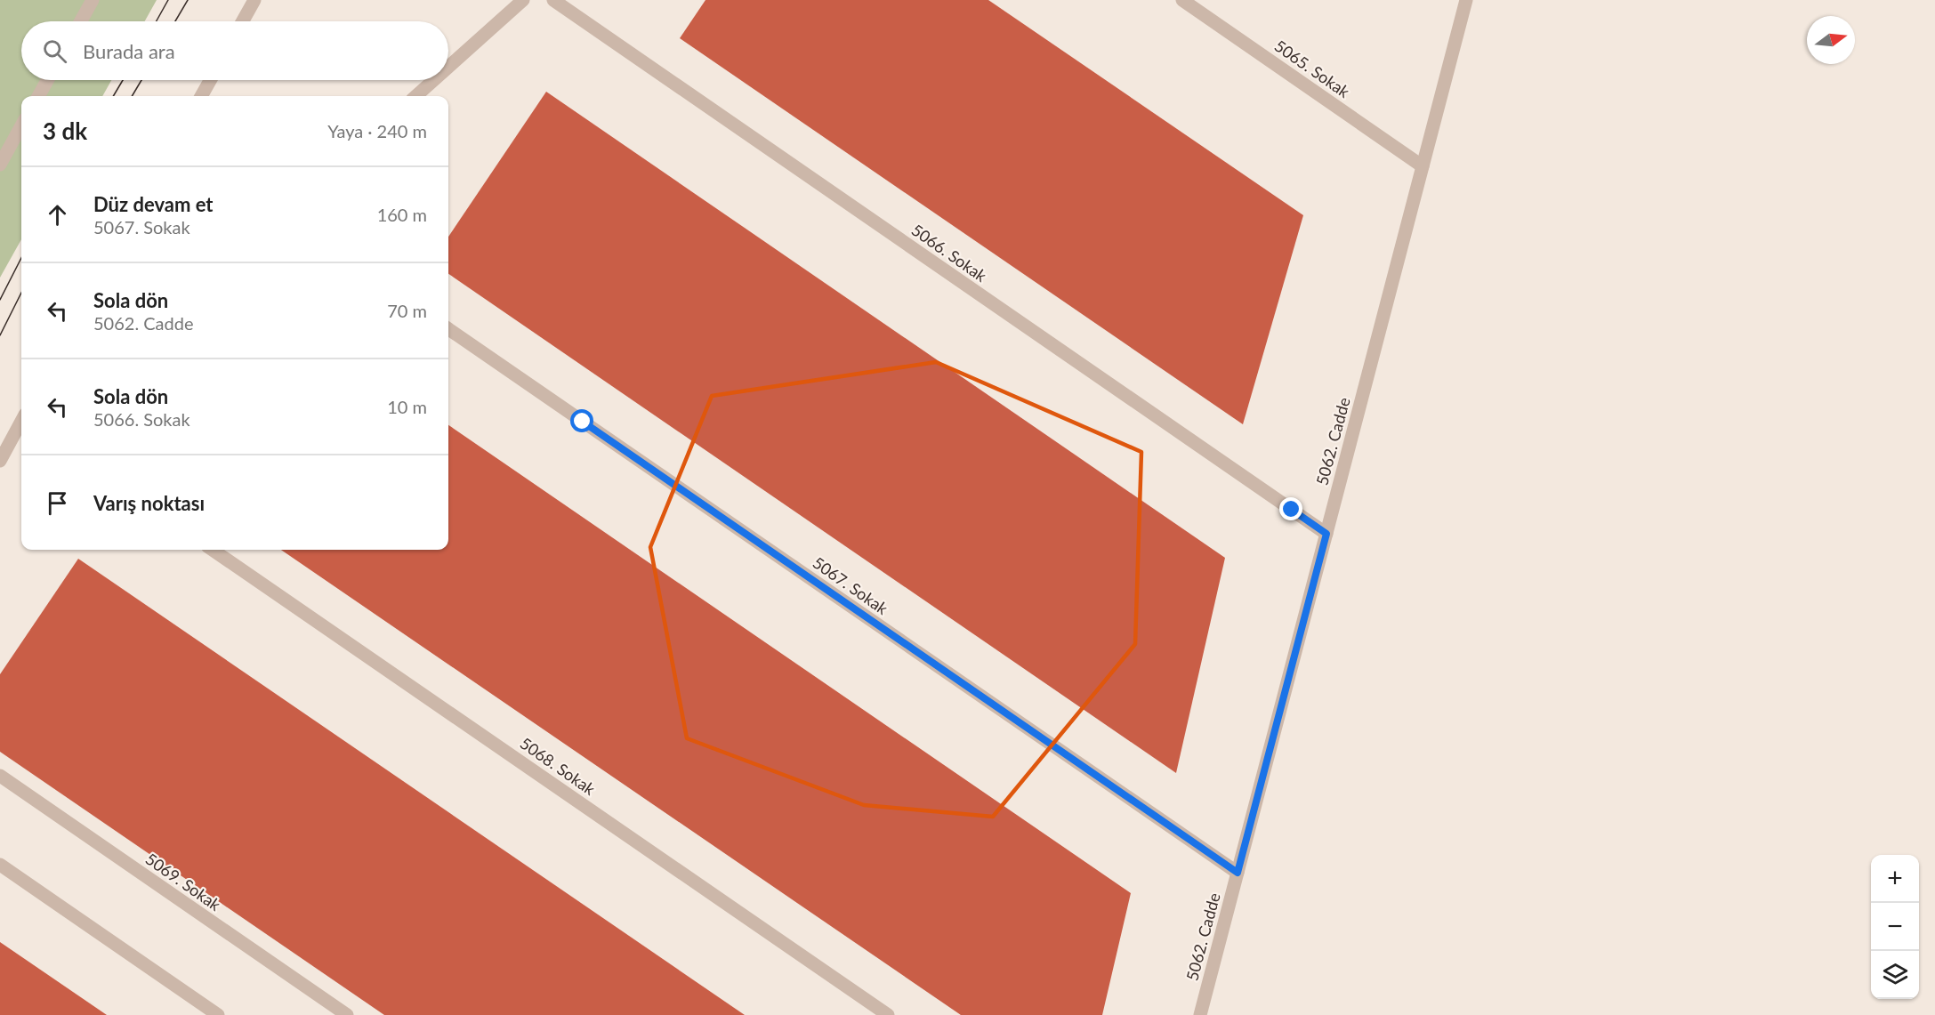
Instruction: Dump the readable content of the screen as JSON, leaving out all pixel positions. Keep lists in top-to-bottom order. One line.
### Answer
{"streets":{"street":["5065. Sokak","5066. Sokak","5062. Cadde","5067. Sokak","5068. Sokak","5069. Sokak"]},"crossings":[["5065. Sokak","5062. Cadde"],["5066. Sokak","5062. Cadde"],["5062. Cadde","5067. Sokak"]],"north":"right","page":{"search":"Burada ara","heading":["3 dk","Yaya · 240 m"],"list":[["Düz devam et","5067. Sokak","160 m"],["Sola dön","5062. Cadde","70 m"],["Sola dön","5066. Sokak","10 m"],"Varış noktası"],"map_buttons":["+","−"]}}
